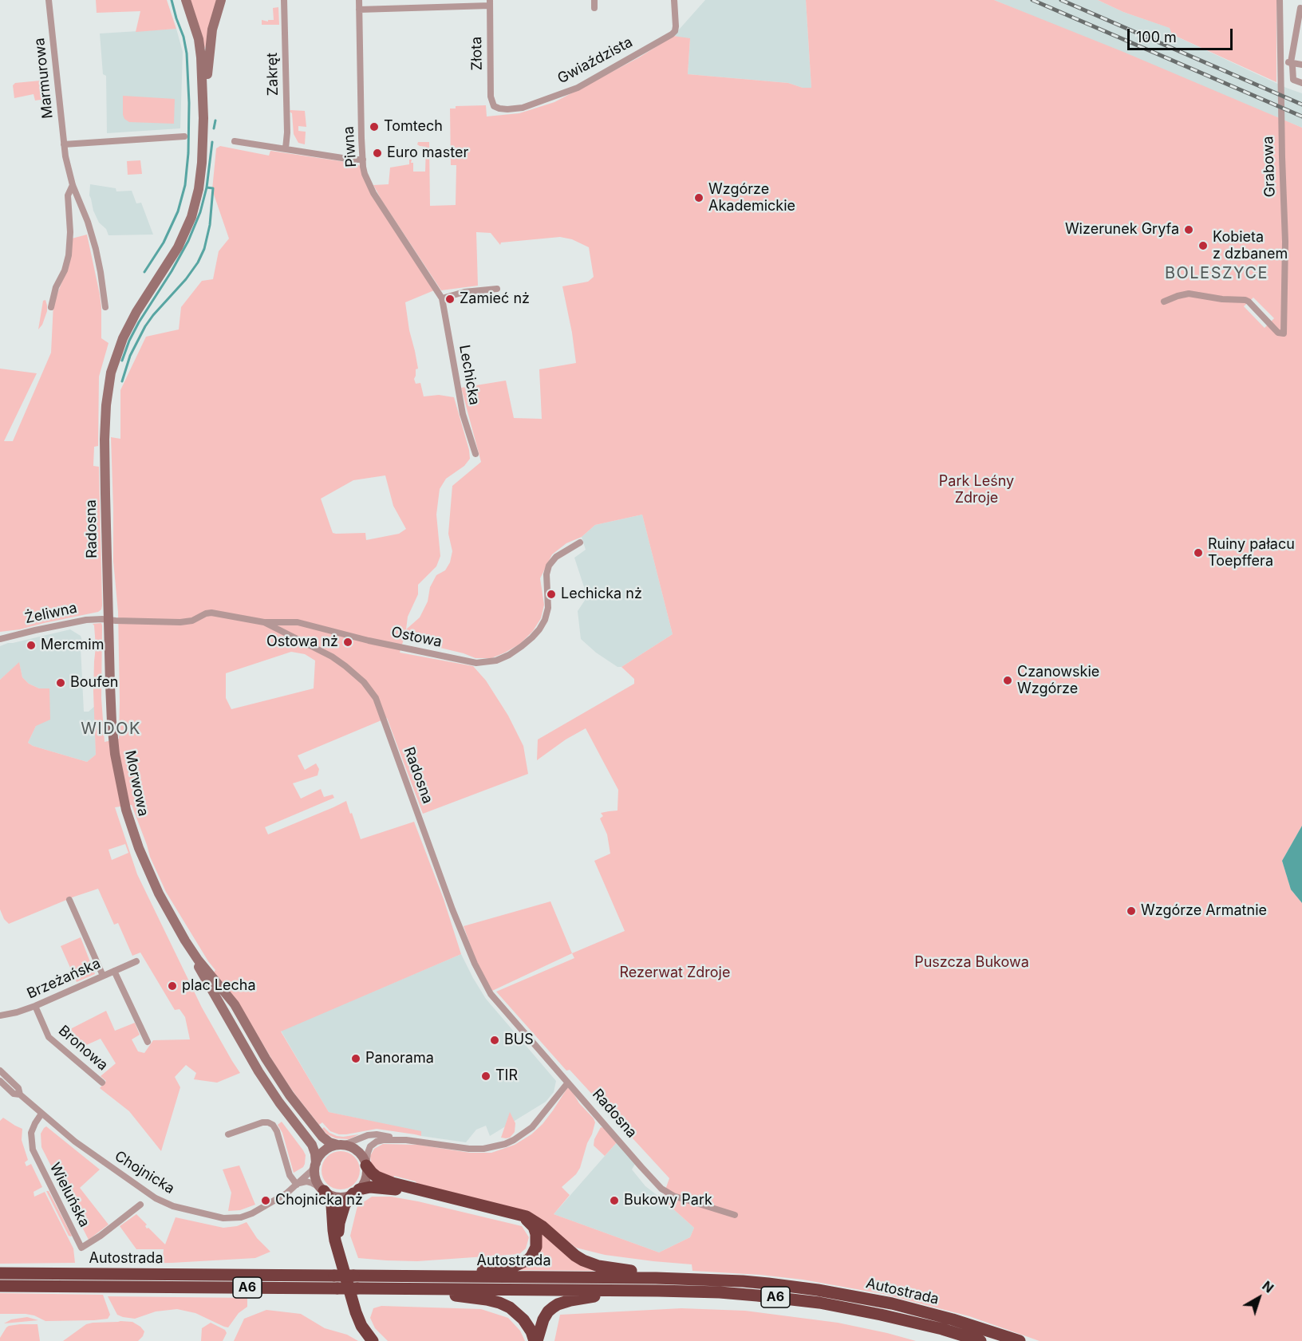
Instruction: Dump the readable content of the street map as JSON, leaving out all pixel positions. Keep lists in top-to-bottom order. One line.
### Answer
{"streets":{"highway":["Autostrada","A6"],"main road":["Radosna","Morwowa"],"street":["Złota","Gwiaździsta","Zakręt","Marmurowa","Piwna","Grabowa","Lechicka","Żeliwna","Ostowa","Brzeżańska","Bronowa","Chojnicka","Wieluńska"]},"crossings":[["Złota","Gwiaździsta"],["Piwna","Lechicka"],["Radosna","Żeliwna"],["Radosna","Ostowa"],["Radosna","Morwowa"],["Żeliwna","Morwowa"],["Morwowa","Chojnicka"],["Brzeżańska","Bronowa"],["Chojnicka","Wieluńska"]],"districts":["BOLESZYCE","WIDOK"],"parks":["Park Leśny Zdroje","Puszcza Bukowa","Rezerwat Zdroje"],"places":["Tomtech","Euro master","Wzgórze Akademickie","Wizerunek Gryfa","Kobieta z dzbanem","Zamieć nż","Ruiny pałacu Toepffera","Lechicka nż","Ostowa nż","Mercmim","Czanowskie Wzgórze","Boufen","Wzgórze Armatnie","plac Lecha","BUS","Panorama","TIR","Chojnicka nż","Bukowy Park"],"scale_bar":"100 m","north":"top right"}
